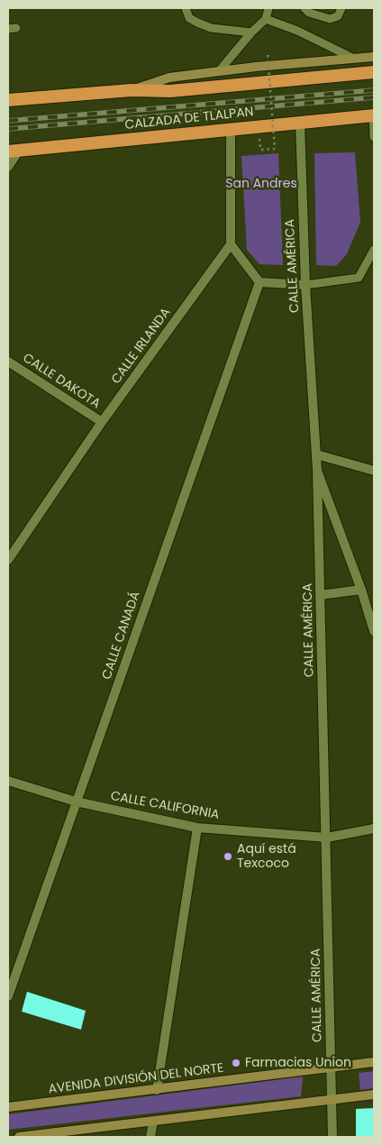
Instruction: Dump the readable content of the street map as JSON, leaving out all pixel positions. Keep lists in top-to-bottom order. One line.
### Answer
{"streets":{"highway":["CALZADA DE TLALPAN"],"main road":["AVENIDA DIVISIÓN DEL NORTE"],"street":["CALLE AMÉRICA","CALLE IRLANDA","CALLE DAKOTA","CALLE CANADÁ","CALLE CALIFORNIA"]},"crossings":[["CALZADA DE TLALPAN","CALLE AMÉRICA"],["CALLE AMÉRICA","CALLE CALIFORNIA"],["CALLE AMÉRICA","AVENIDA DIVISIÓN DEL NORTE"],["CALLE IRLANDA","CALLE DAKOTA"],["CALLE CANADÁ","CALLE CALIFORNIA"]],"parks":["San Andres"],"places":["Aquí está Texcoco","Farmacias Union"]}
